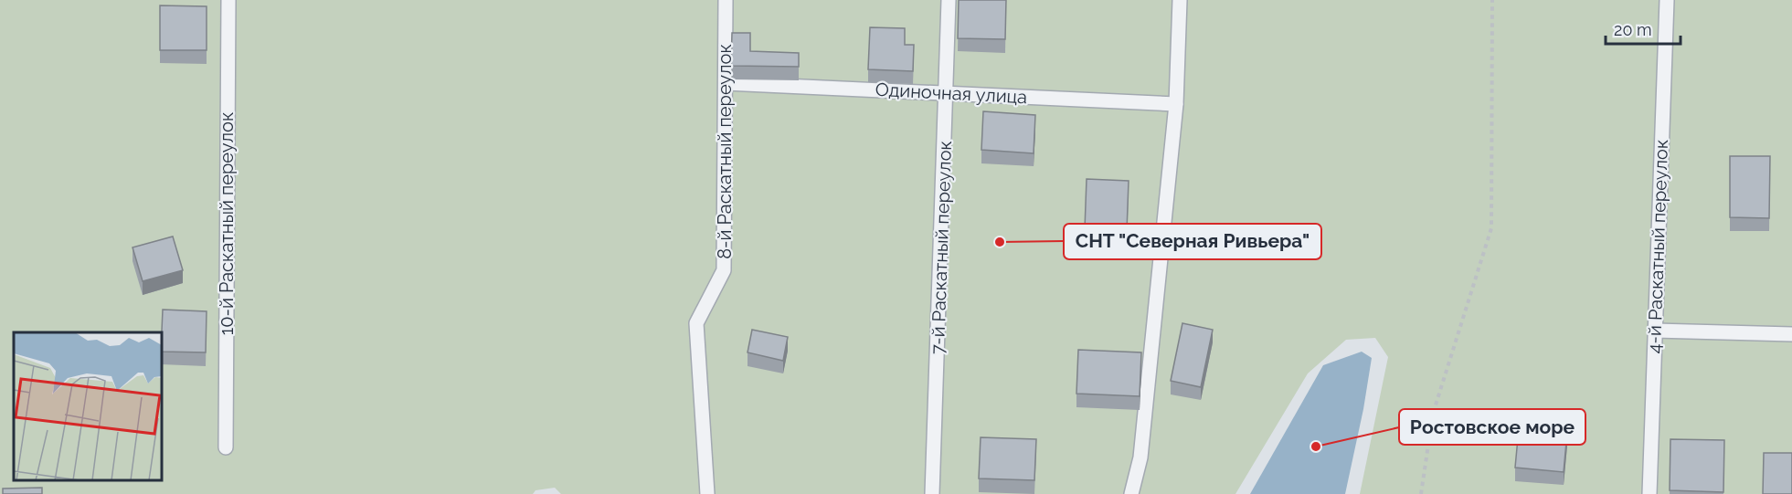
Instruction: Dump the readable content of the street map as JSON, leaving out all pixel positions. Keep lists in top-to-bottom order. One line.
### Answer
{"streets":{"lane":["Одиночная улица","8-й Раскатный переулок","10-й Раскатный переулок","4-й Раскатный переулок","7-й Раскатный переулок"]},"crossings":[["Одиночная улица","8-й Раскатный переулок"],["Одиночная улица","7-й Раскатный переулок"]],"places":["СНТ \"Северная Ривьера\"","Ростовское море"],"scale_bar":"20 m"}
